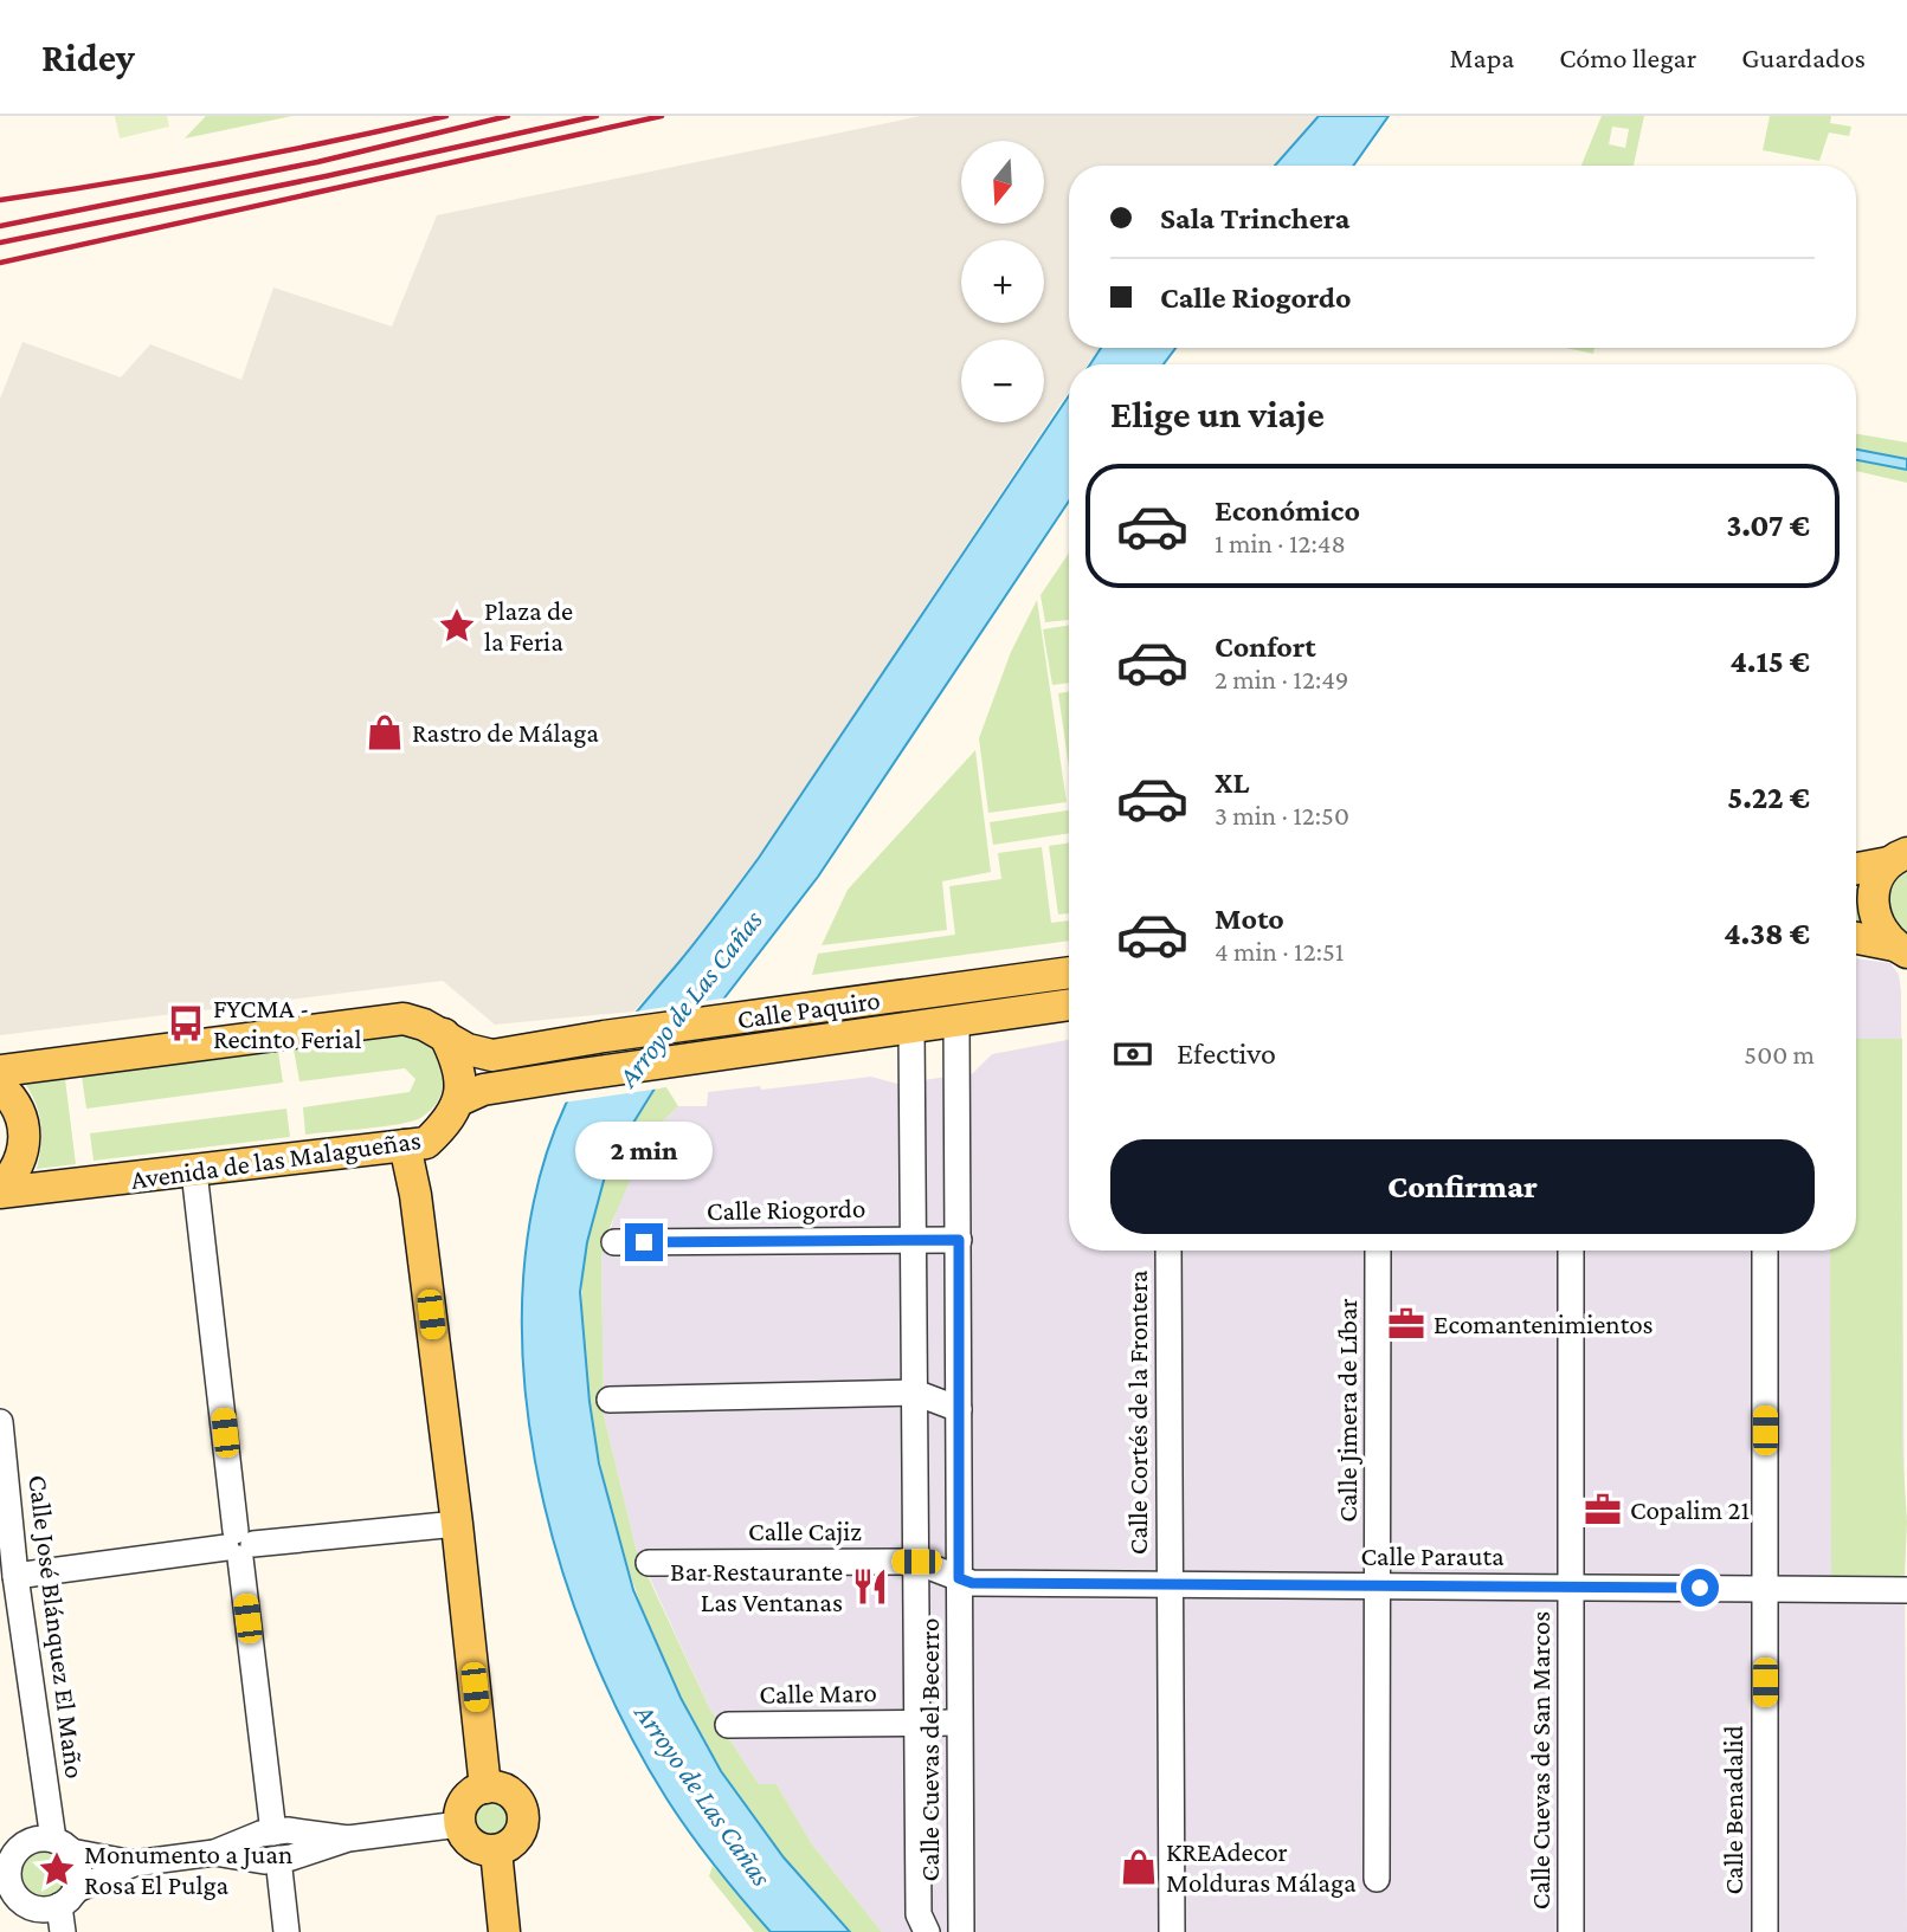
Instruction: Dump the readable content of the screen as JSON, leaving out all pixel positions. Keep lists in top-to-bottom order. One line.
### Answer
{"streets":{"main road":["Calle Paquiro","Avenida de las Malagueñas"],"street":["Calle Riogordo","Calle Jimera de Líbar","Calle Cortés de la Frontera","Calle Cajiz","Calle Parauta","Calle José Blánquez El Maño","Calle Maro","Calle Cuevas del Becerro","Calle Cuevas de San Marcos","Calle Benadalid"]},"crossings":[["Calle Paquiro","Avenida de las Malagueñas"],["Calle Paquiro","Calle Cuevas del Becerro"],["Calle Riogordo","Calle Cuevas del Becerro"],["Calle Jimera de Líbar","Calle Parauta"],["Calle Cortés de la Frontera","Calle Parauta"],["Calle Cajiz","Calle Parauta"],["Calle Cajiz","Calle Cuevas del Becerro"],["Calle Parauta","Calle Cuevas del Becerro"],["Calle Parauta","Calle Cuevas de San Marcos"],["Calle Parauta","Calle Benadalid"],["Calle Maro","Calle Cuevas del Becerro"]],"water":["Arroyo de Las Cañas"],"places":{"place":["Plaza de la Feria","Monumento a Juan Rosa El Pulga"],"shop":["Rastro de Málaga","KREAdecor Molduras Málaga"],"bus stop":["FYCMA - Recinto Ferial"],"office":["Ecomantenimientos","Copalim 21"],"restaurant":["Bar Restaurante Las Ventanas"]},"north":"bottom","page":{"header":"Ridey","nav":["Mapa","Cómo llegar","Guardados"],"map_buttons":["+","−"],"banner":["Sala Trinchera","Calle Riogordo"],"heading":"Elige un viaje","list":[{"name":"Económico","note":"1 min · 12:48","value":"3.07 €"},{"name":"Confort","note":"2 min · 12:49","value":"4.15 €"},{"name":"XL","note":"3 min · 12:50","value":"5.22 €"},{"name":"Moto","note":"4 min · 12:51","value":"4.38 €"}],"pay":["Efectivo","500 m"],"bubble":"2 min","buttons":"Confirmar"}}
